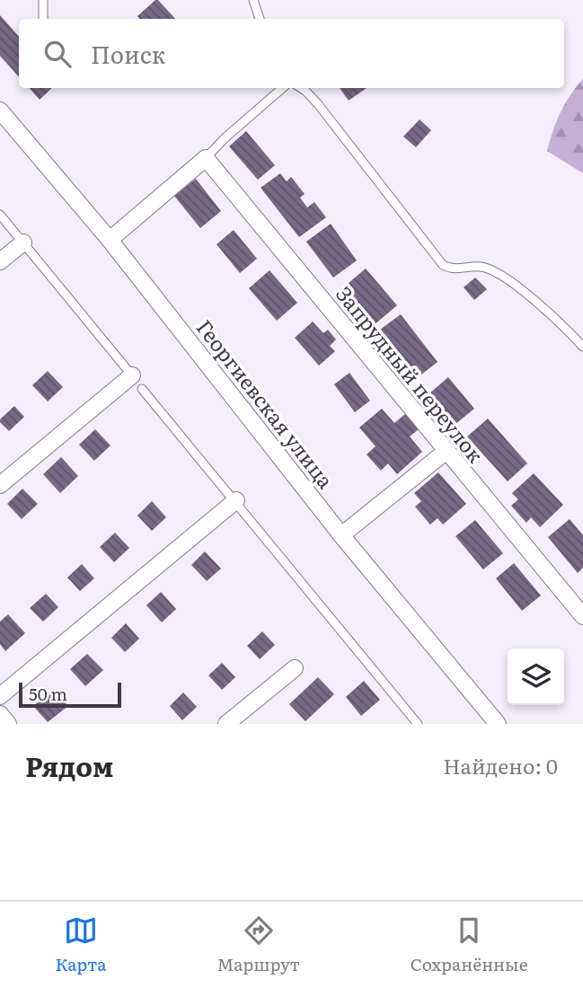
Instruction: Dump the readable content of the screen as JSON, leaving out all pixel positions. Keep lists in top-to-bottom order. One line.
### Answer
{"streets":{"street":["Запрудный переулок","Георгиевская улица"]},"scale_bar":"50 m","page":{"search":"Поиск","scale":"50 m","heading":["Рядом","Найдено: 0"],"nav":["Карта","Маршрут","Сохранённые"]}}
